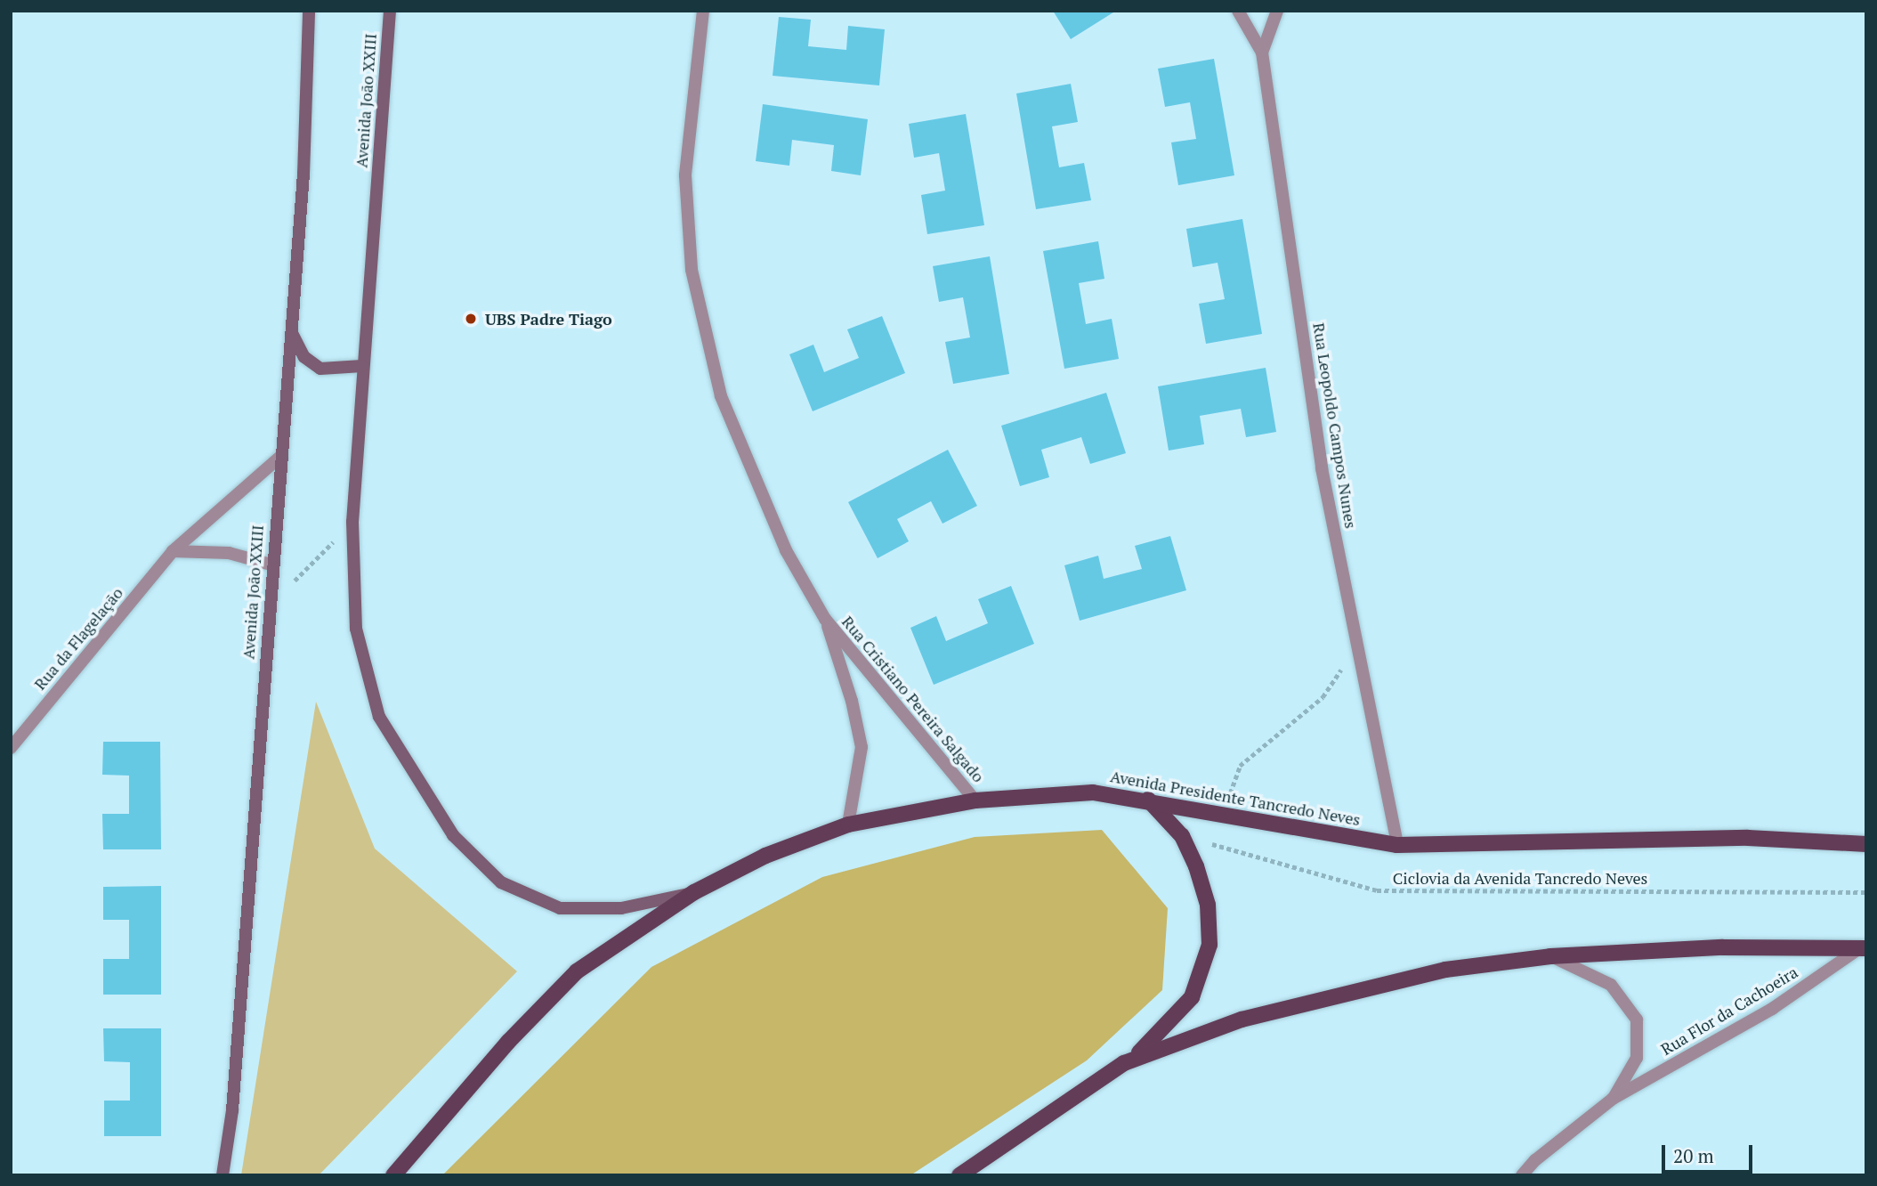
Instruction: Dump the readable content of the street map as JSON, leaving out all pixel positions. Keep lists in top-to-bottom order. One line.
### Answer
{"streets":{"main road":["Avenida João XXIII","Avenida Presidente Tancredo Neves"],"street":["Rua Leopoldo Campos Nunes","Rua da Flagelação","Rua Cristiano Pereira Salgado","Rua Flor da Cachoeira"],"path":["Ciclovia da Avenida Tancredo Neves"]},"crossings":[["Avenida João XXIII","Rua da Flagelação"],["Avenida João XXIII","Avenida Presidente Tancredo Neves"],["Rua Leopoldo Campos Nunes","Avenida Presidente Tancredo Neves"],["Rua Cristiano Pereira Salgado","Avenida Presidente Tancredo Neves"]],"places":["UBS Padre Tiago"],"scale_bar":"20 m"}
